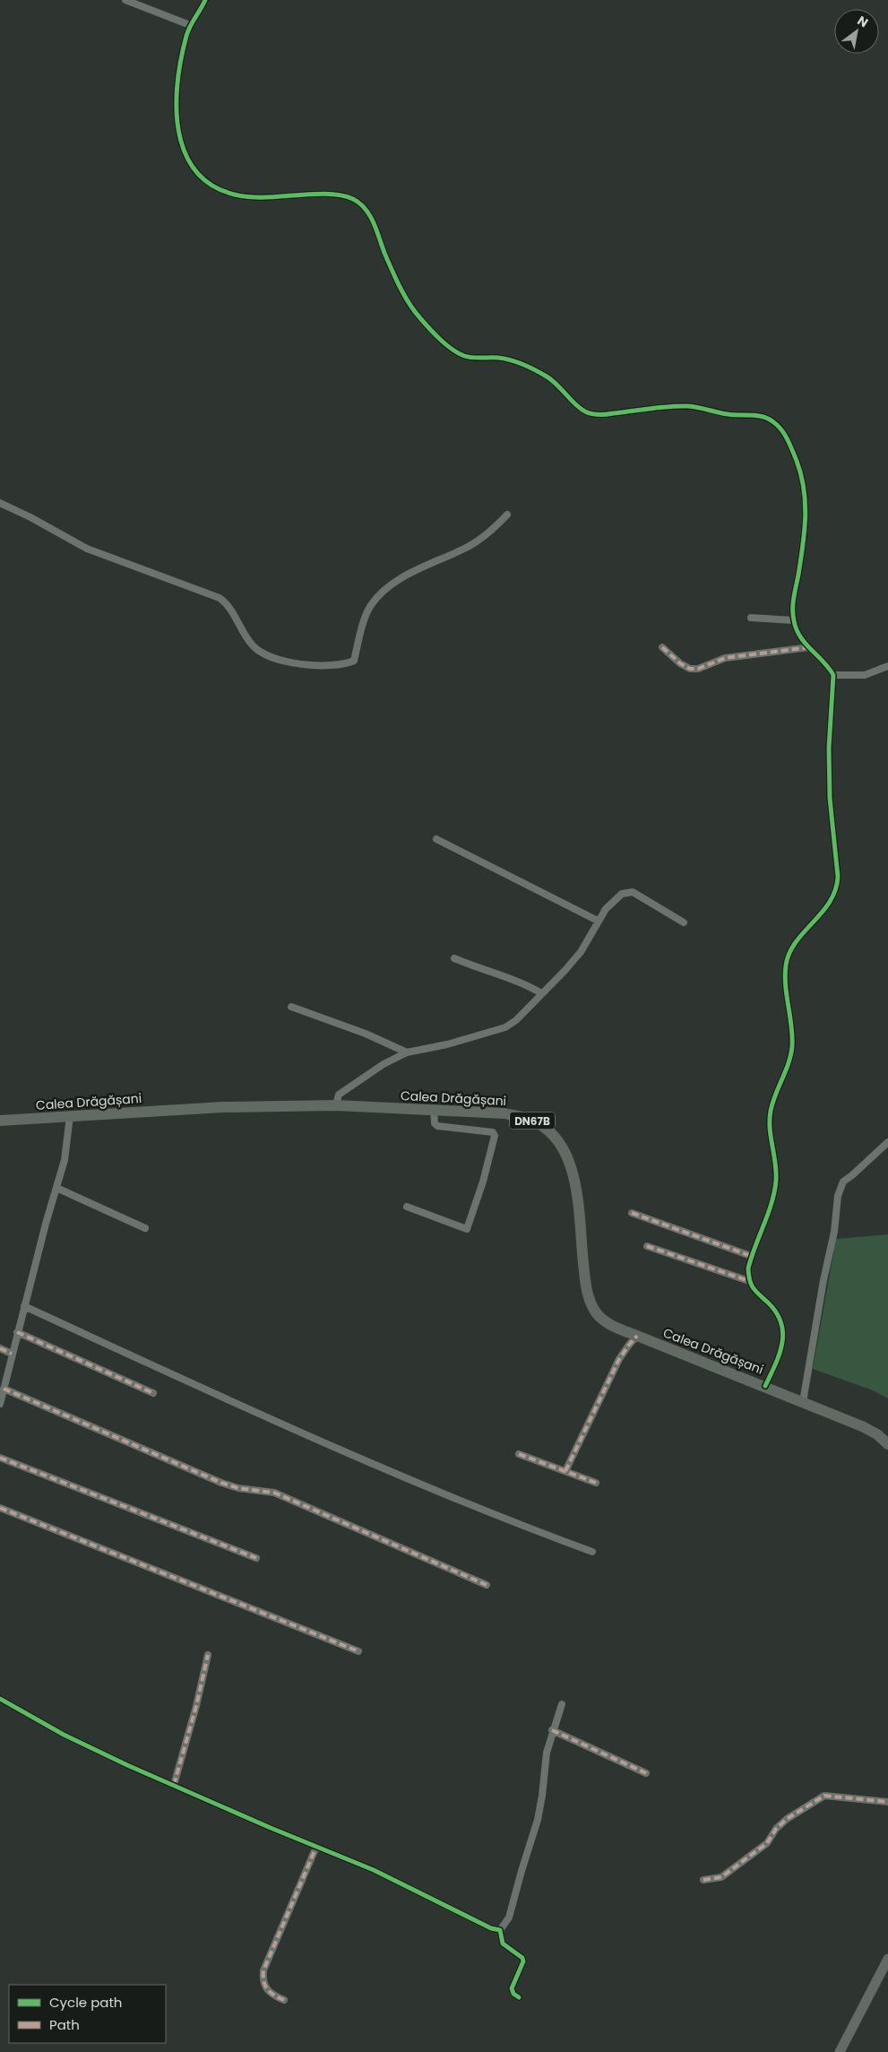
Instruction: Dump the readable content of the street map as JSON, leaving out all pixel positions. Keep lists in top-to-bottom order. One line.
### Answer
{"streets":{"main road":["Calea Drăgășani","DN67B"]},"legend":["Cycle path","Path"],"north":"top right"}
